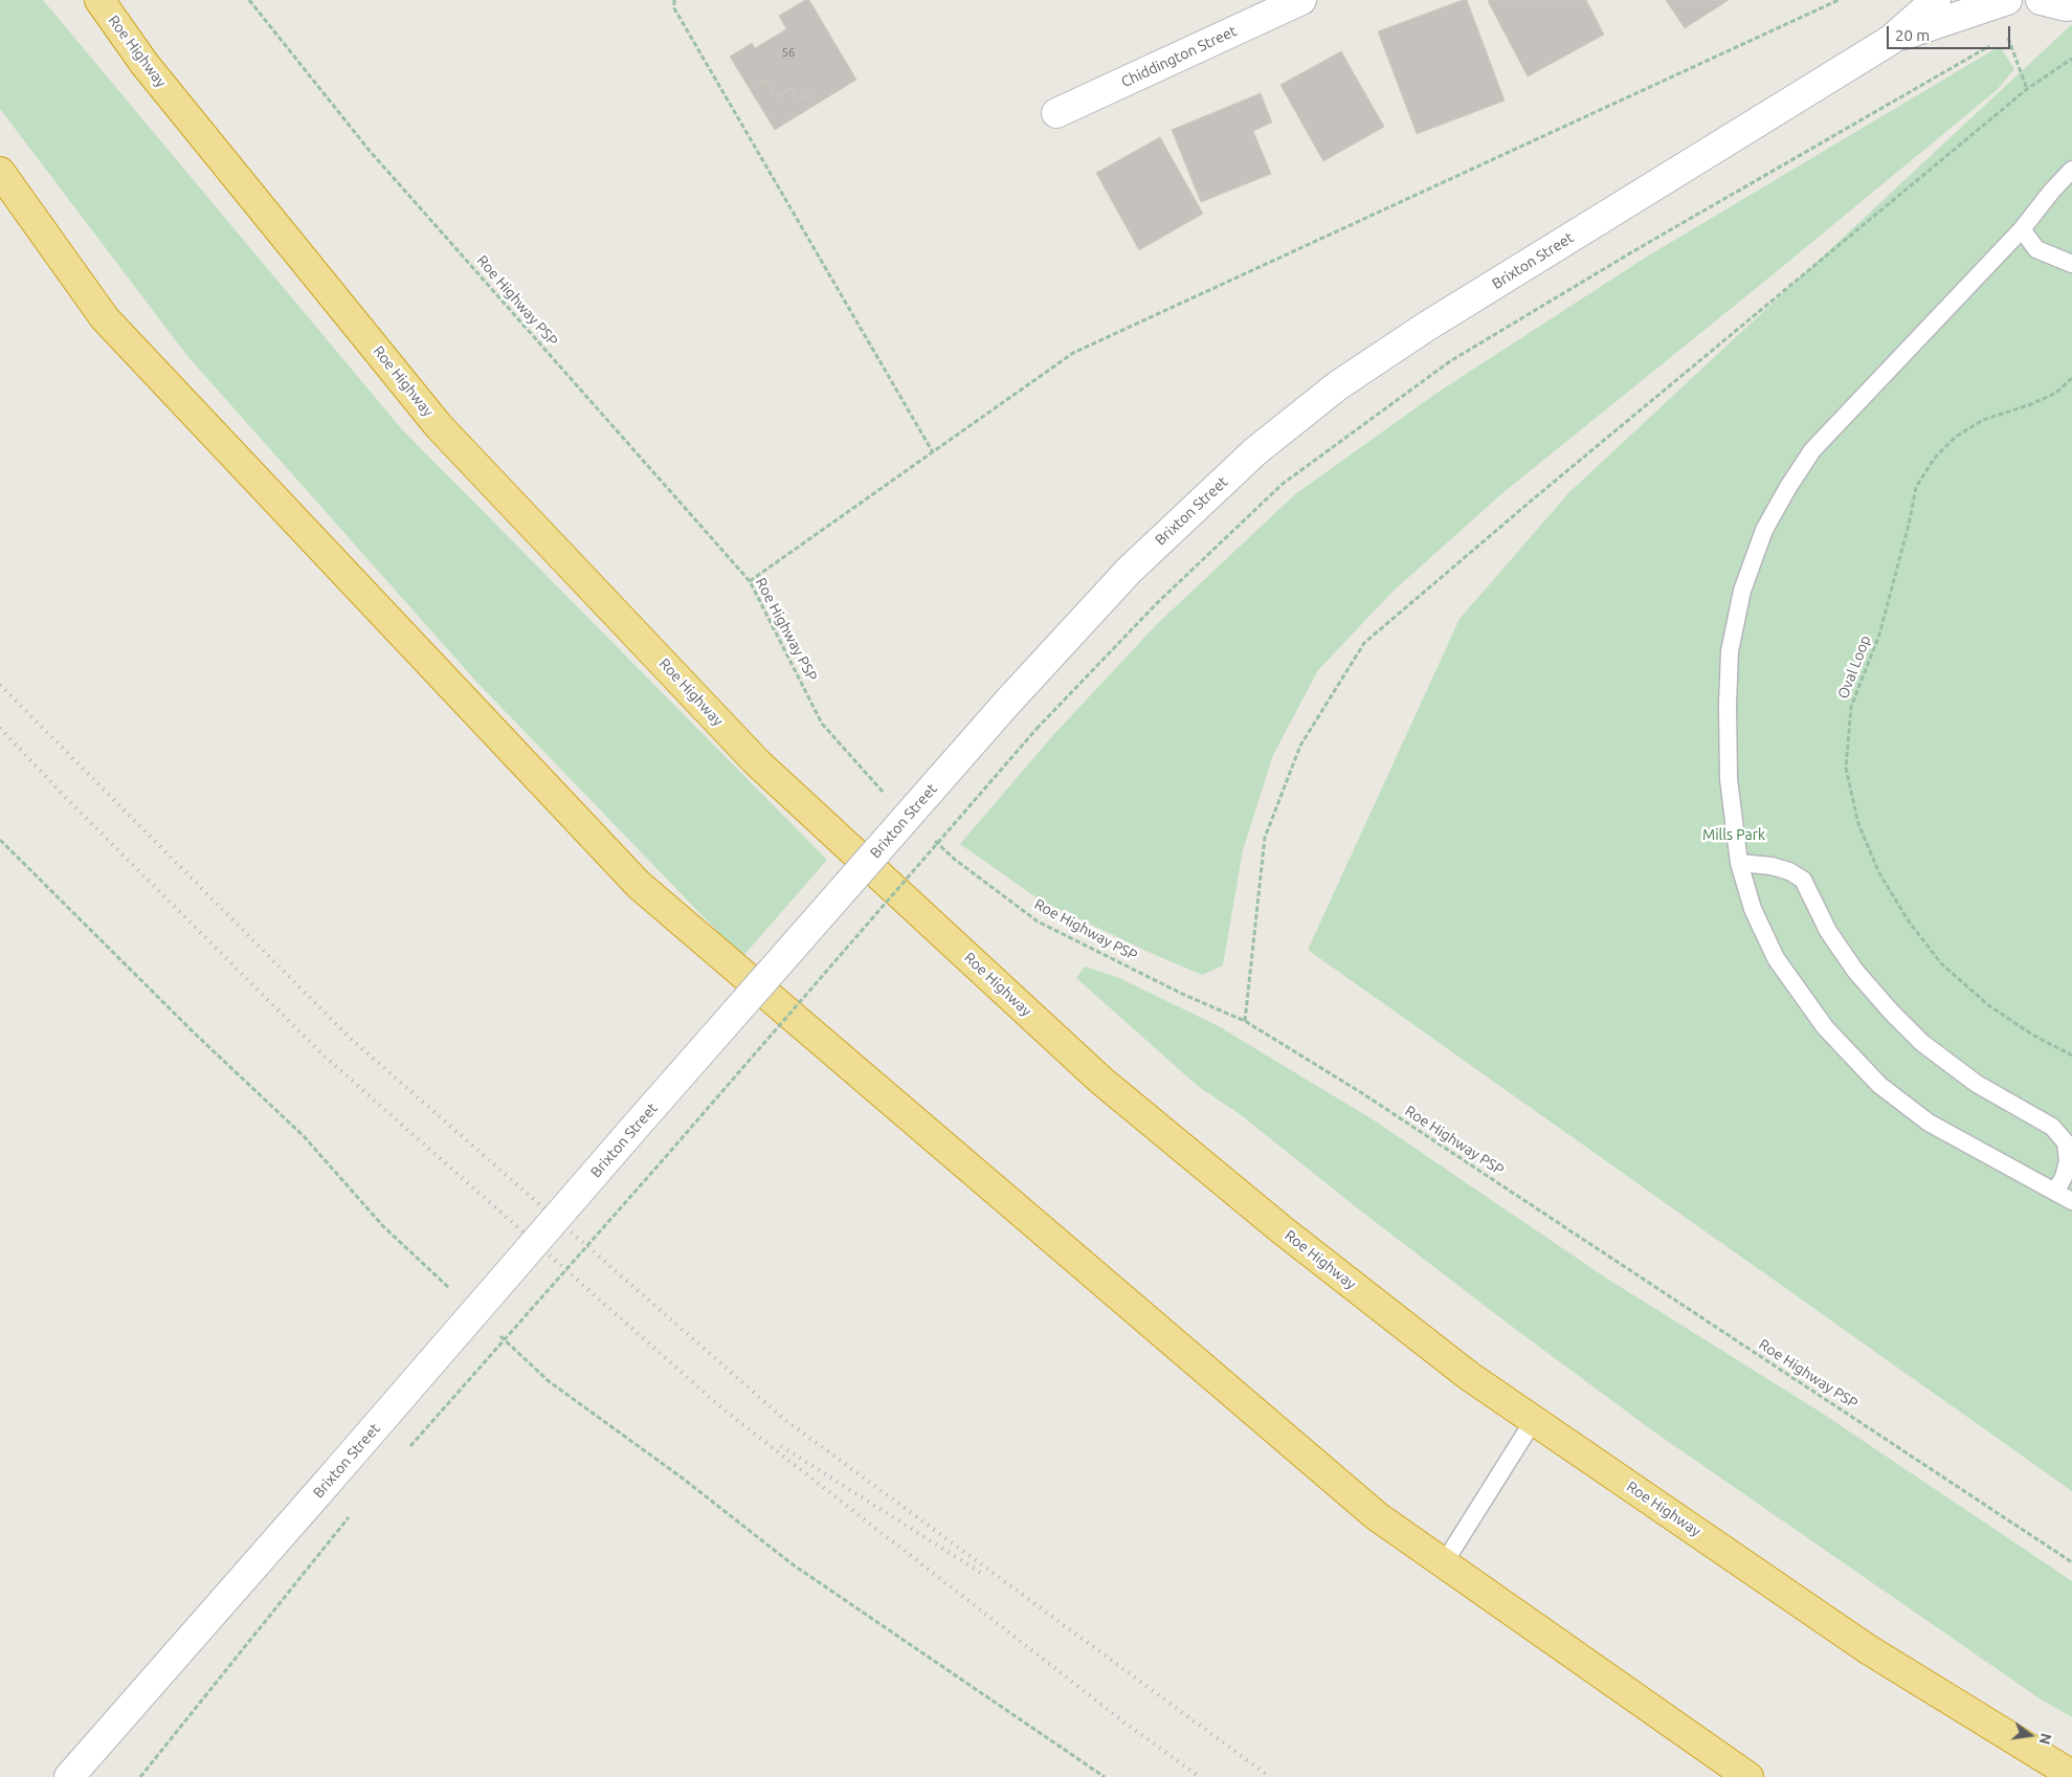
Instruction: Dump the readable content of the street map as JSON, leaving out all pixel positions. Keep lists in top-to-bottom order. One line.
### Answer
{"streets":{"highway":["Roe Highway"],"main road":["Chiddington Street","Brixton Street"],"path":["Roe Highway PSP","Oval Loop"]},"parks":["Mills Park"],"house_numbers":["56"],"scale_bar":"20 m","north":"right"}
